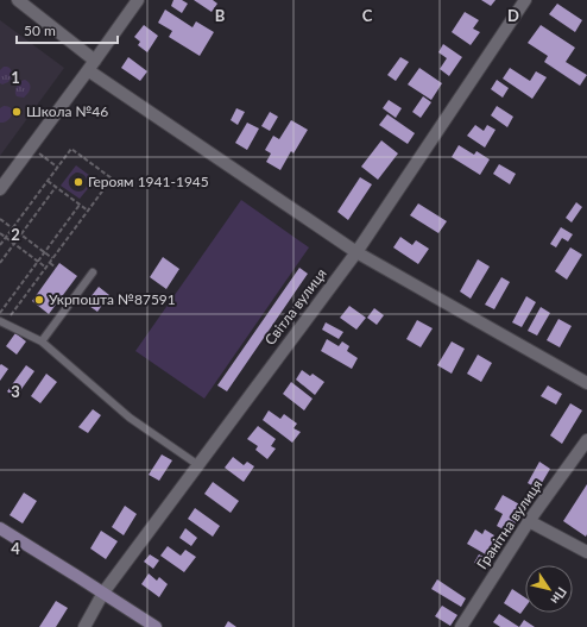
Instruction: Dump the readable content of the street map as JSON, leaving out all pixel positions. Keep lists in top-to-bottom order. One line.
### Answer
{"streets":{"street":["Світла вулиця","Гранітна вулиця"]},"places":["Школа №46","Героям 1941-1945","Укрпошта №87591"],"scale_bar":"50 m","north":"bottom right","grid":{"columns":["B","C","D"],"rows":["1","2","3","4"]}}
